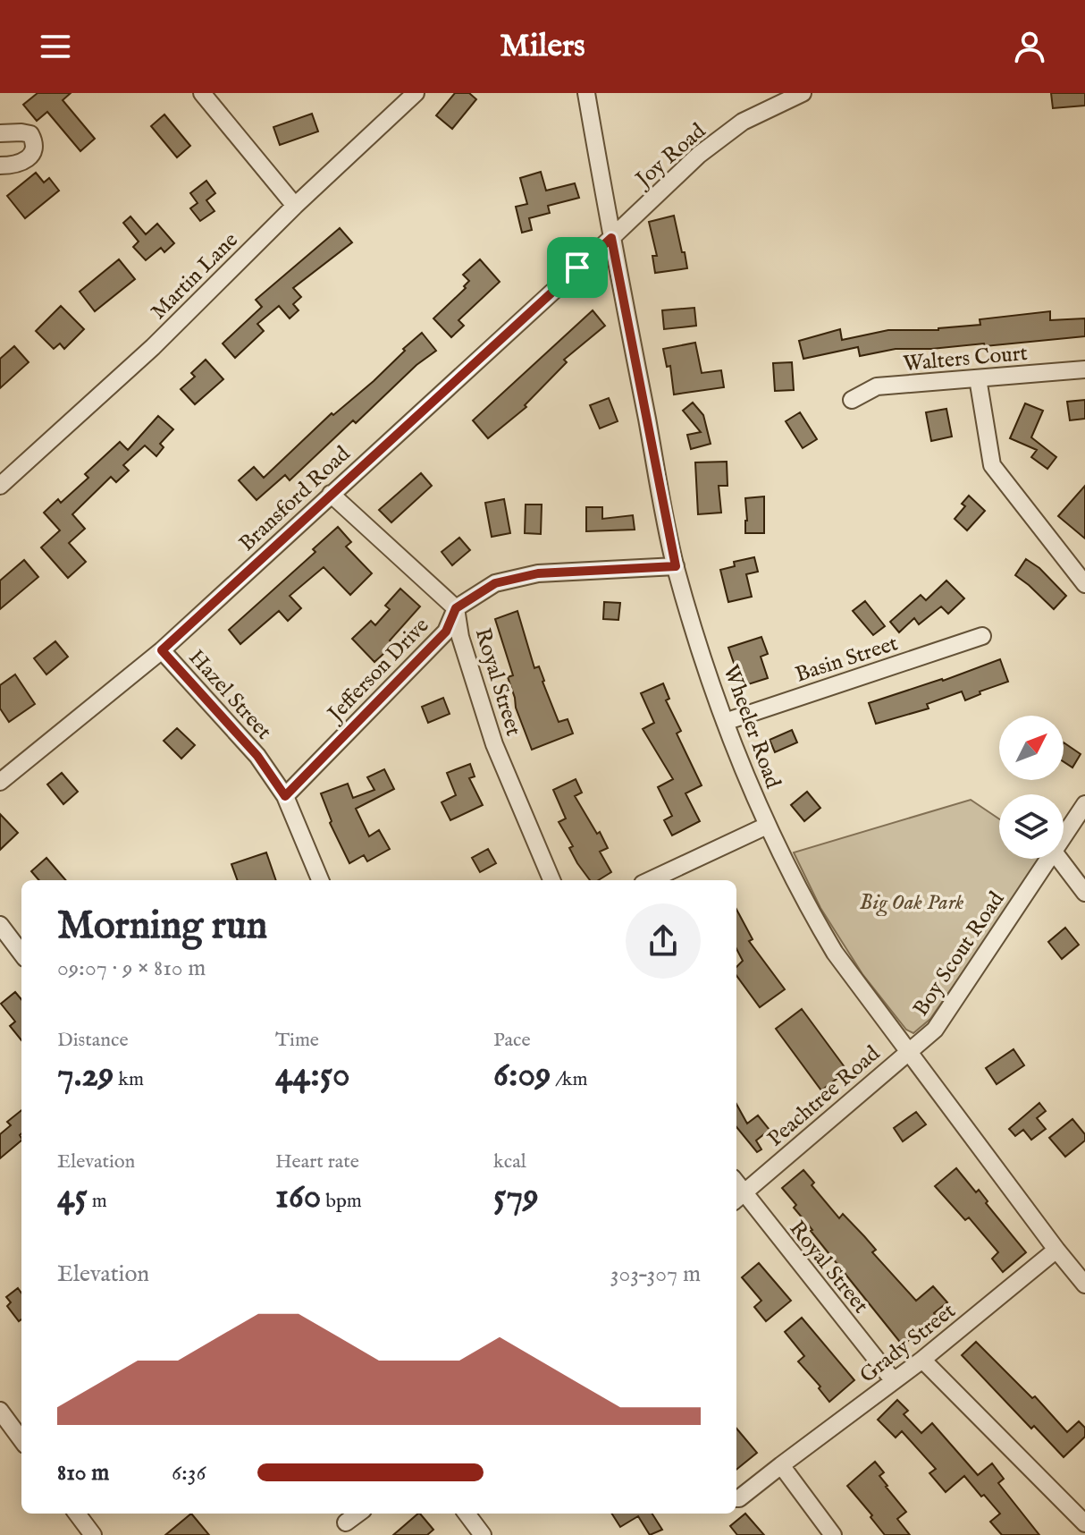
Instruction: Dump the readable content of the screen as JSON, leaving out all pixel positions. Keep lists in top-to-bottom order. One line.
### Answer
{"streets":{"street":["Joy Road","Martin Lane","Walters Court","Bransford Road","Basin Street","Jefferson Drive","Royal Street","Hazel Street","Wheeler Road","Boy Scout Road","Peachtree Road","Grady Street"]},"crossings":[["Joy Road","Bransford Road"],["Joy Road","Wheeler Road"],["Bransford Road","Royal Street"],["Bransford Road","Hazel Street"],["Bransford Road","Wheeler Road"],["Basin Street","Wheeler Road"],["Jefferson Drive","Royal Street"],["Jefferson Drive","Hazel Street"],["Jefferson Drive","Wheeler Road"],["Royal Street","Peachtree Road"],["Royal Street","Grady Street"],["Wheeler Road","Boy Scout Road"],["Wheeler Road","Peachtree Road"],["Wheeler Road","Grady Street"],["Boy Scout Road","Peachtree Road"]],"parks":["Big Oak Park"],"north":"top right","page":{"header":"Milers","heading":["Morning run","09:07 · 9 × 810 m"],"stats":[["Distance","7.29 km"],["Time","44:50"],["Pace","6:09 /km"],["Elevation","45 m"],["Heart rate","160 bpm"],["kcal","579"]],"chart":["Elevation","303–307 m"],"list":[{"name":"810 m","note":"6:36"}]}}
